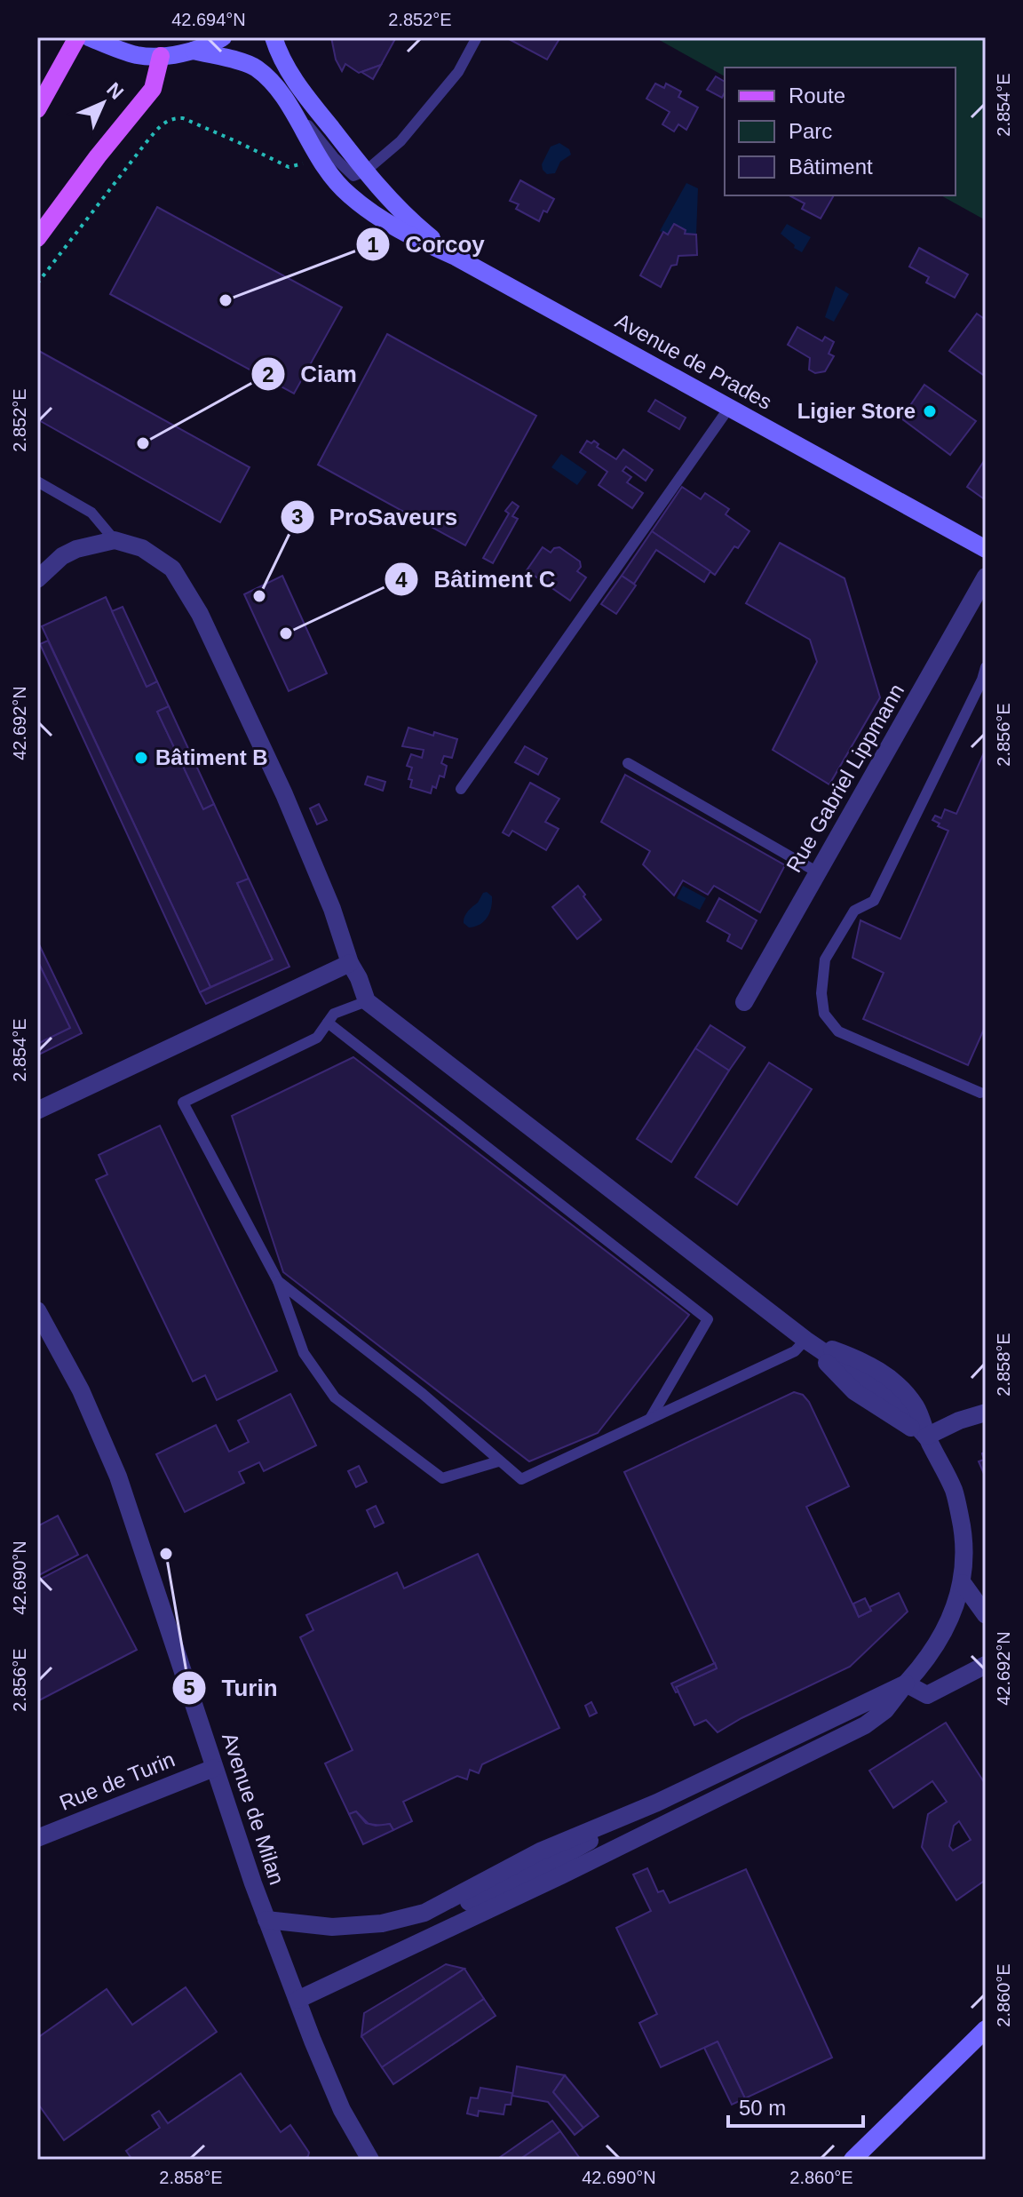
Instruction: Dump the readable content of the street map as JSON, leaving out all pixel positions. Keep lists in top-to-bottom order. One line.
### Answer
{"streets":{"main road":["Avenue de Prades"],"street":["Rue Gabriel Lippmann","Rue de Turin","Avenue de Milan"]},"crossings":[["Rue de Turin","Avenue de Milan"]],"places":["Corcoy","Ligier Store","Ciam","ProSaveurs","Bâtiment C","Bâtiment B","Turin"],"legend":["Route","Parc","Bâtiment"],"scale_bar":"50 m","north":"top right","coordinates":["42.694°N","2.852°E","2.854°E","42.692°N","2.856°E","2.858°E","42.690°N","2.860°E"]}
